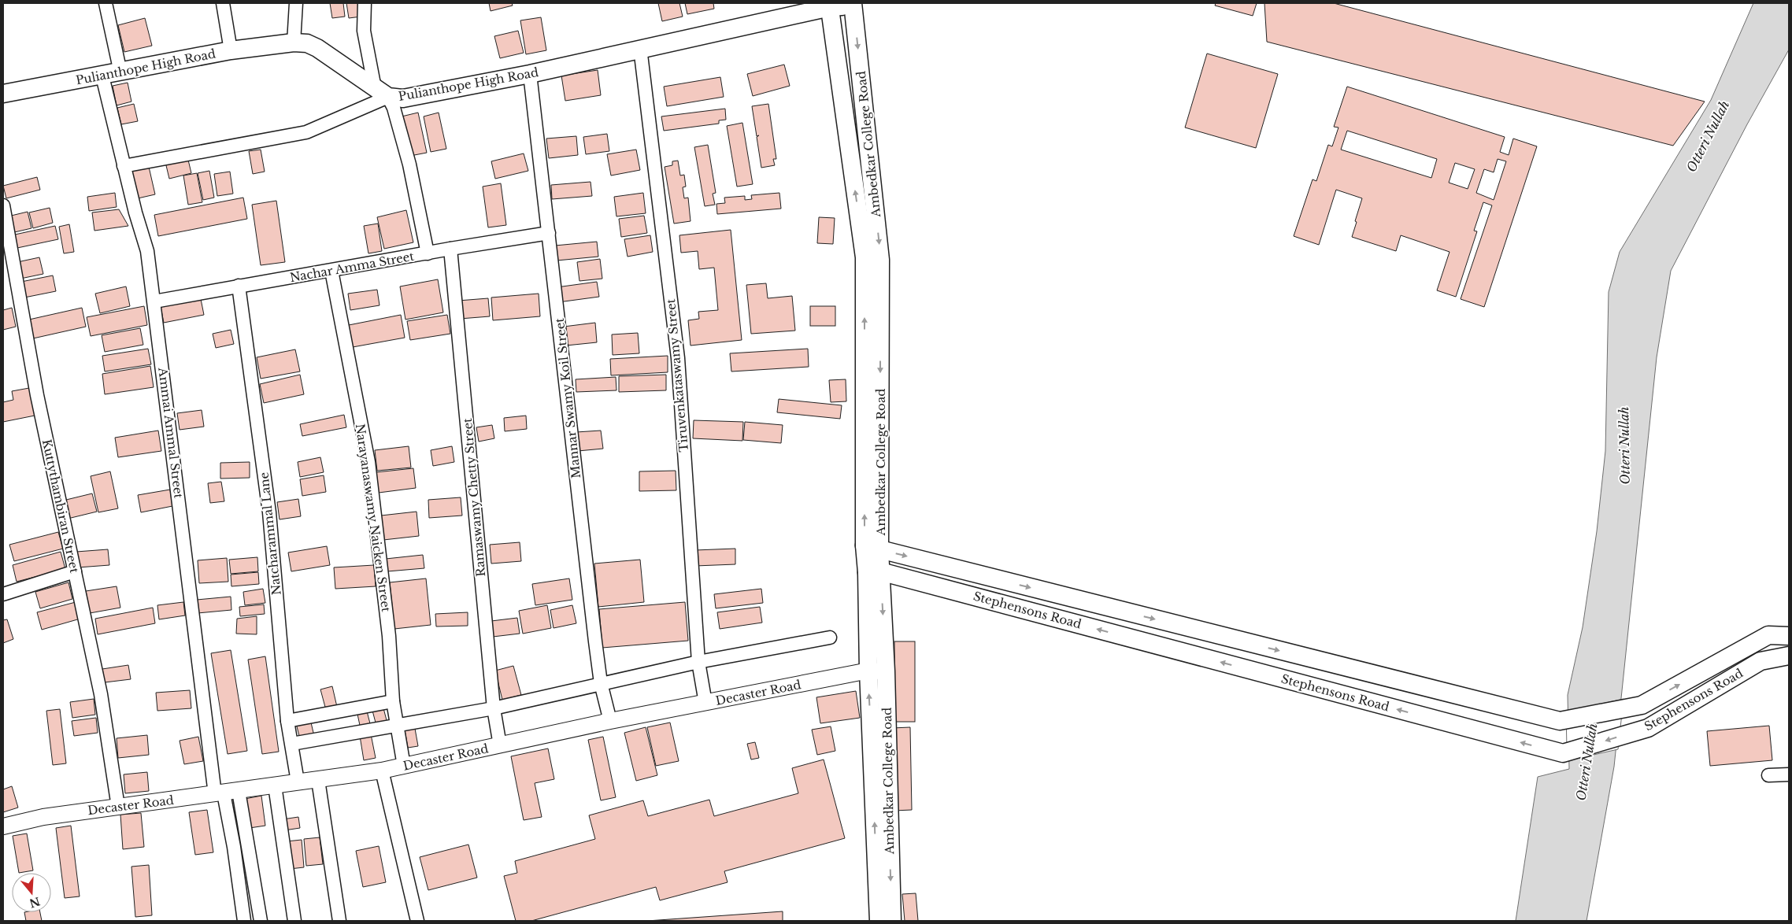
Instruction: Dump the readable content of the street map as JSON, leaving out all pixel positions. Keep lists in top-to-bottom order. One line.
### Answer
{"streets":{"main road":["Pulianthope High Road","Ambedkar College Road","Stephensons Road"],"street":["Nachar Amma Street","Tiruvenkataswamy Street","Mannar Swamy Koil Street","Ammai Ammal Street","Ramaswamy Chetty Street","Kuttythambiran Street","Narayanaswamy Naicken Street","Natcharammal Lane","Decaster Road"]},"crossings":[["Pulianthope High Road","Ambedkar College Road"],["Pulianthope High Road","Tiruvenkataswamy Street"],["Pulianthope High Road","Mannar Swamy Koil Street"],["Pulianthope High Road","Ammai Ammal Street"],["Ambedkar College Road","Stephensons Road"],["Ambedkar College Road","Decaster Road"],["Nachar Amma Street","Mannar Swamy Koil Street"],["Nachar Amma Street","Ammai Ammal Street"],["Nachar Amma Street","Ramaswamy Chetty Street"],["Nachar Amma Street","Narayanaswamy Naicken Street"],["Nachar Amma Street","Natcharammal Lane"],["Tiruvenkataswamy Street","Decaster Road"],["Mannar Swamy Koil Street","Decaster Road"],["Ammai Ammal Street","Decaster Road"],["Ramaswamy Chetty Street","Decaster Road"],["Kuttythambiran Street","Decaster Road"],["Narayanaswamy Naicken Street","Decaster Road"],["Natcharammal Lane","Decaster Road"]],"water":["Otteri Nullah"],"north":"bottom"}
